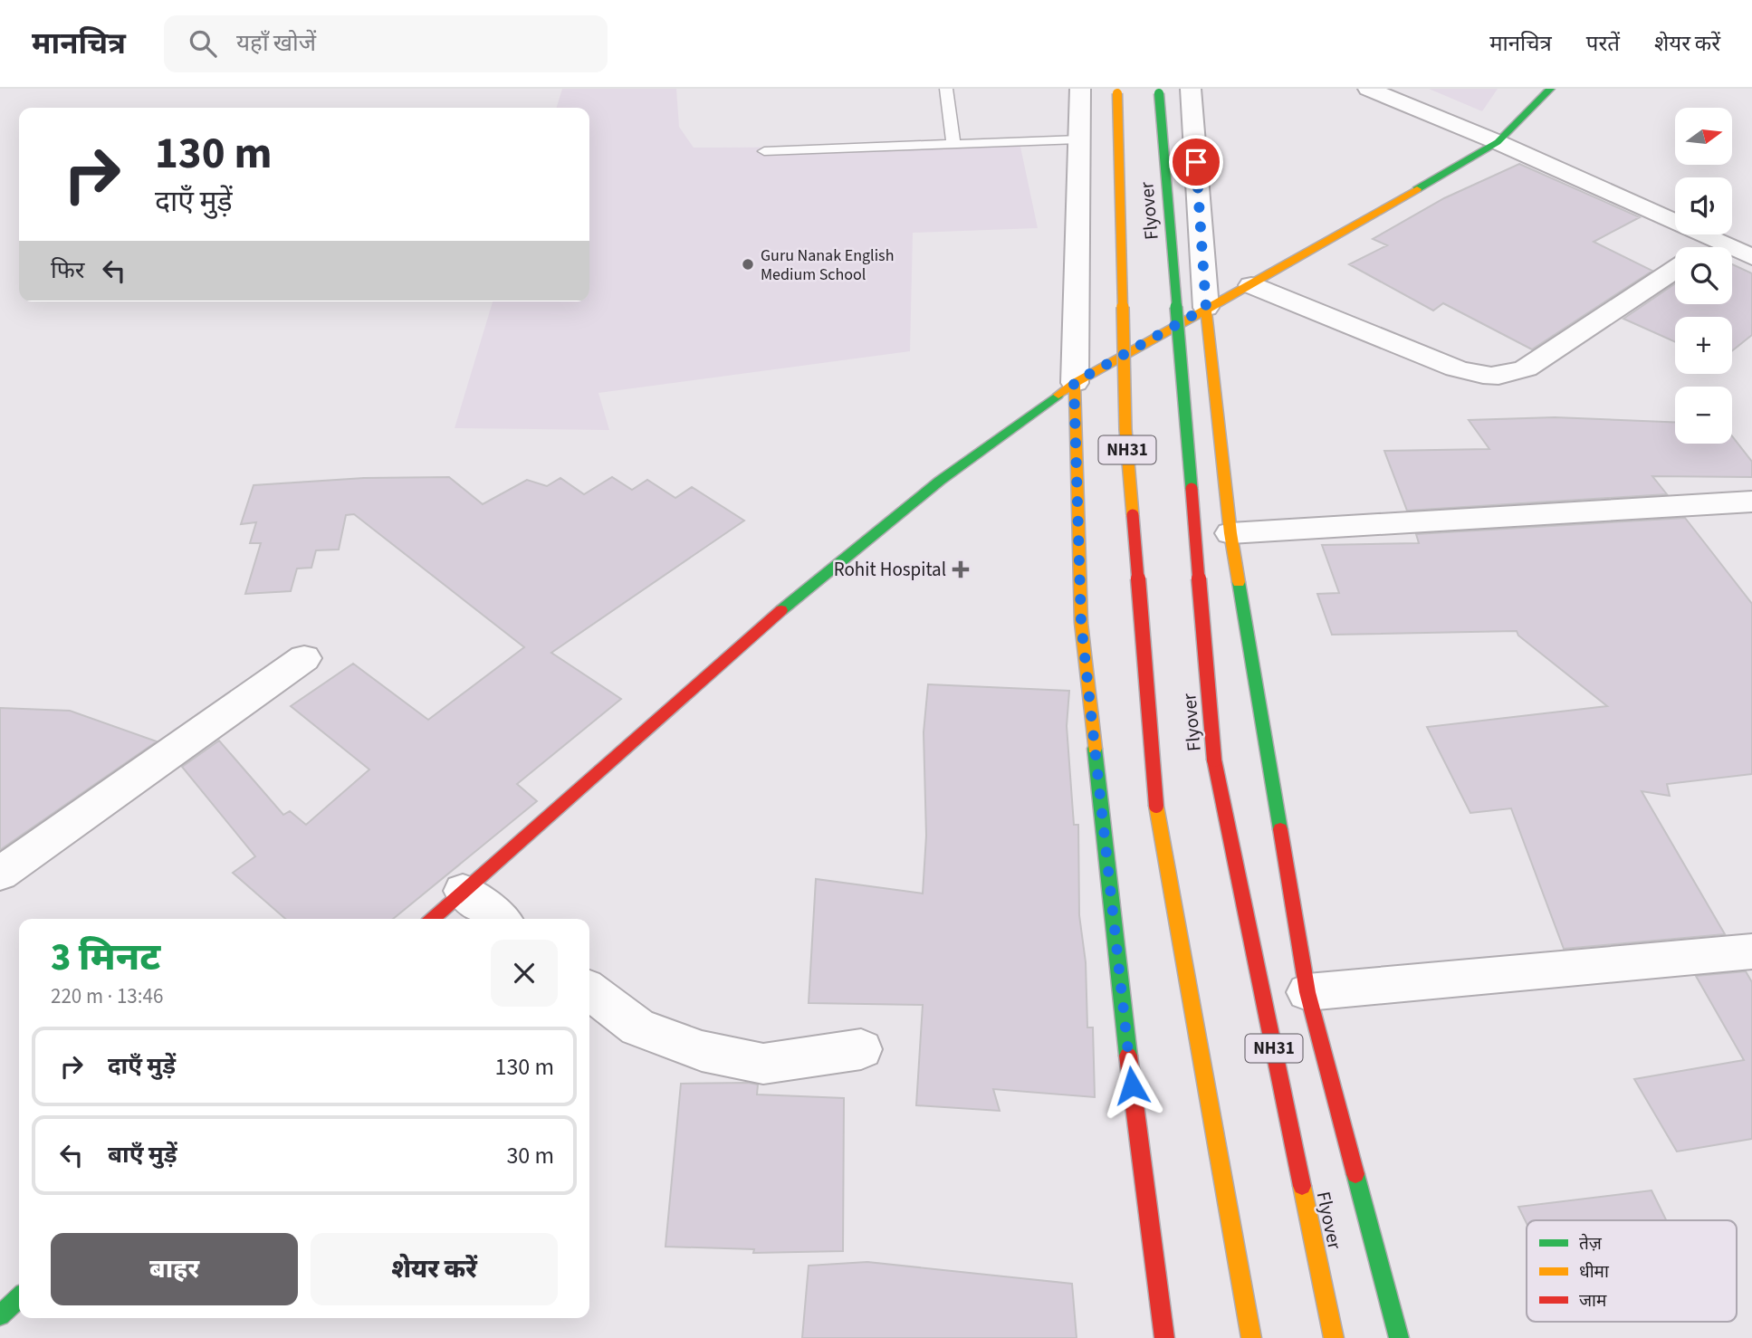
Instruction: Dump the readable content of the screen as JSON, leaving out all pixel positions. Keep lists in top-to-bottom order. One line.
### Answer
{"streets":{"main road":["Flyover","NH31"]},"places":{"other":["Guru Nanak English Medium School"],"health":["Rohit Hospital"]},"legend":["तेज़","धीमा","जाम"],"north":"right","page":{"header":"मानचित्र","search":"यहाँ खोजें","nav":["मानचित्र","परतें","शेयर करें"],"map_buttons":["+","−"],"turn":["130 m","दाएँ मुड़ें"],"then":"फिर","heading":["3 मिनट","220 m · 13:46"],"list":[{"name":"दाएँ मुड़ें","value":"130 m"},{"name":"बाएँ मुड़ें","value":"30 m"}],"buttons":["बाहर","शेयर करें"]}}
